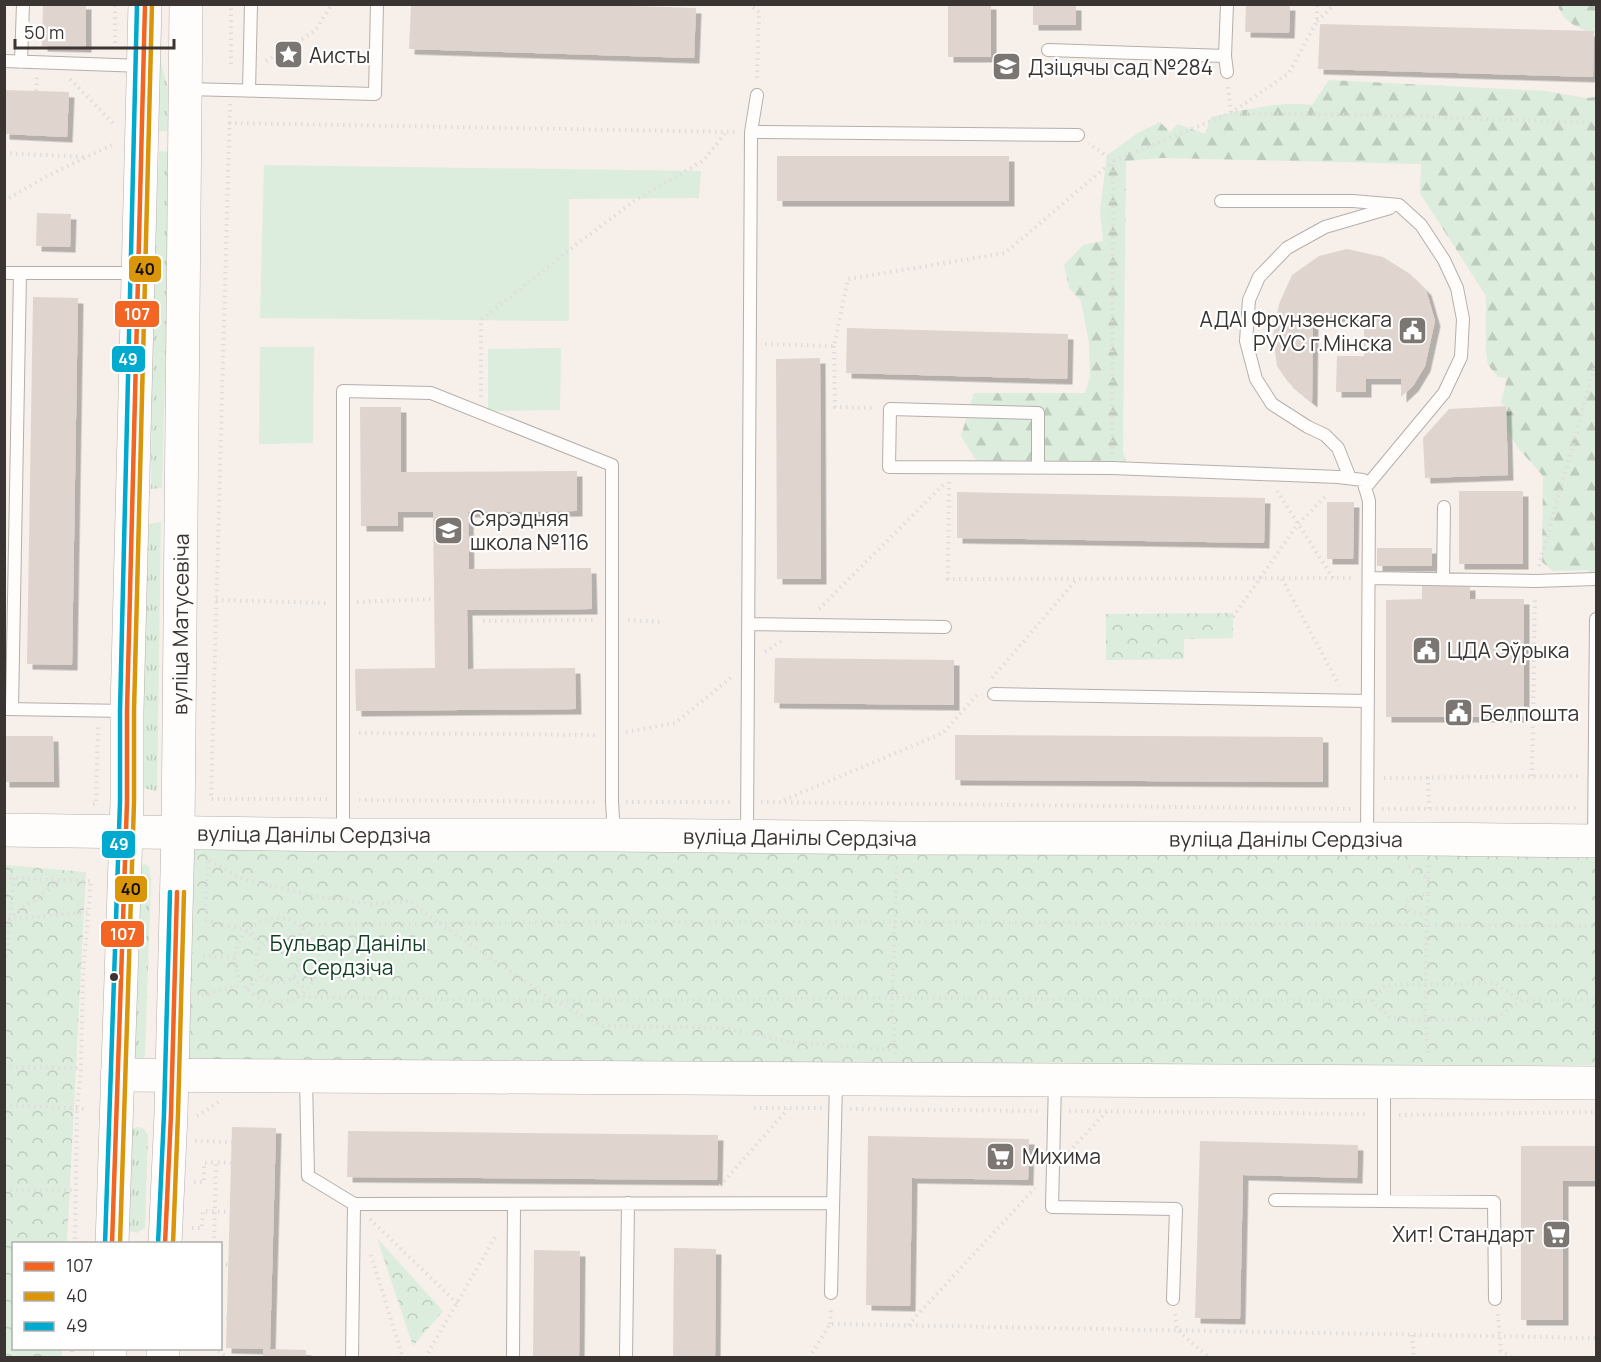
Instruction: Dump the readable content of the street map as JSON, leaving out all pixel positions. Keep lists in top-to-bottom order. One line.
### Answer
{"streets":{"street":["вуліца Матусевіча","вуліца Данілы Сердзіча"]},"crossings":[["вуліца Матусевіча","вуліца Данілы Сердзіча"]],"parks":["Бульвар Данілы Сердзіча"],"places":{"place":["Аисты"],"school or university":["Дзіцячы сад №284","Сярэдняя школа №116"],"public building":["АДАІ Фрунзенскага РУУС г.Мінска","ЦДА Эўрыка","Белпошта"],"supermarket":["Михима","Хит! Стандарт"]},"lines":["transit line 107","transit line 40","transit line 49"],"legend":["107","40","49"],"scale_bar":"50 m"}
